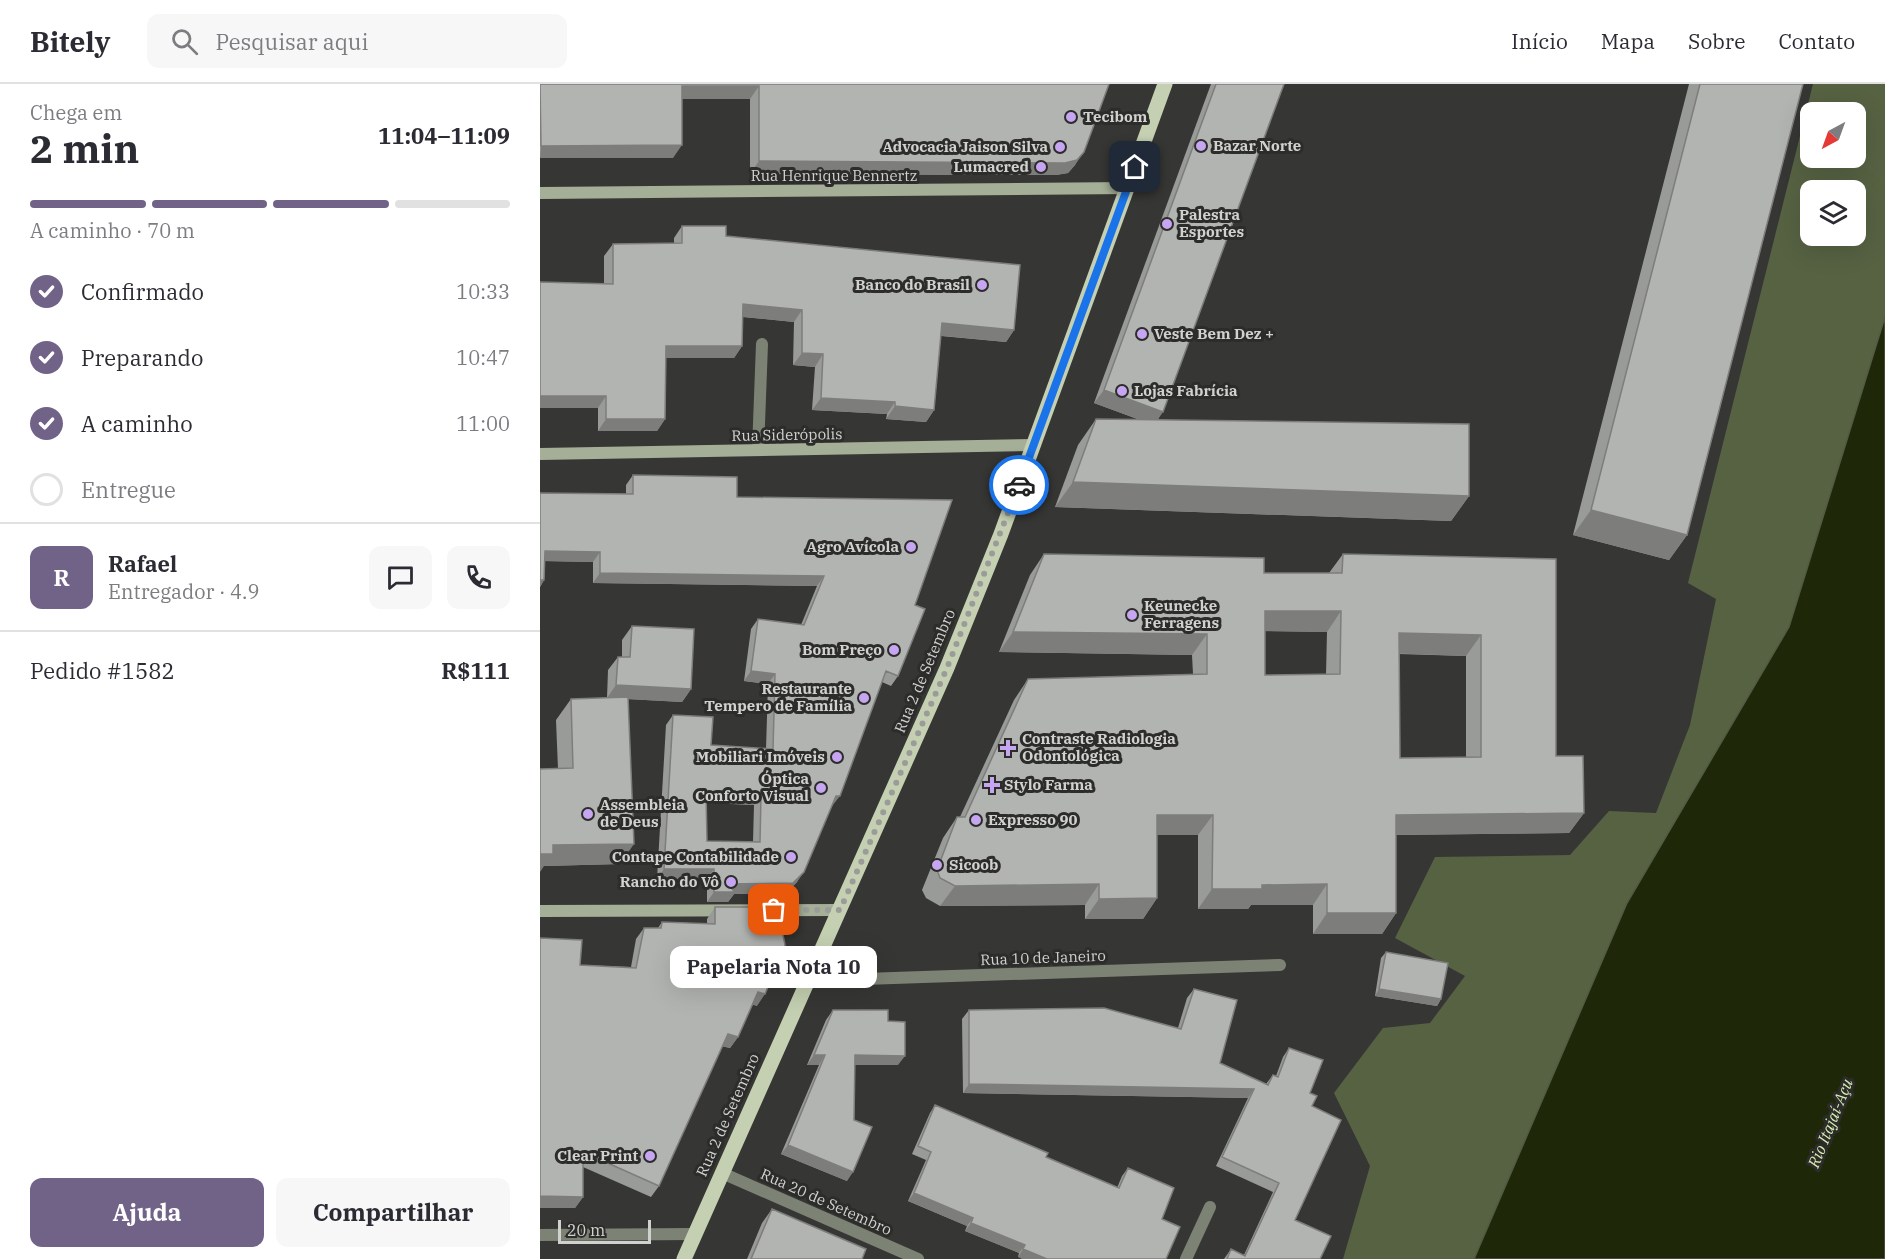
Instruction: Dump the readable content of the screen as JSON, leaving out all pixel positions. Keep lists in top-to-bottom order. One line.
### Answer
{"streets":{"main road":["Rua 2 de Setembro"],"street":["Rua Henrique Bennertz","Rua Siderópolis","Rua 10 de Janeiro","Rua 20 de Setembro"]},"crossings":[["Rua Henrique Bennertz","Rua 2 de Setembro"],["Rua Siderópolis","Rua 2 de Setembro"],["Rua 2 de Setembro","Rua 10 de Janeiro"],["Rua 2 de Setembro","Rua 20 de Setembro"]],"water":["Rio Itajaí-Açu"],"places":{"other":["Tecibom","Bazar Norte","Advocacia Jaison Silva","Lumacred","Palestra Esportes","Banco do Brasil","Veste Bem Dez +","Lojas Fabrícia","Agro Avícola","Keunecke Ferragens","Bom Preço","Restaurante Tempero de Família","Mobiliari Imóveis","Óptica Conforto Visual","Assembleia de Deus","Expresso 90","Contape Contabilidade","Sicoob","Rancho do Vô","Papelaria Nota 10","Clear Print"],"health":["Contraste Radiologia Odontológica","Stylo Farma"]},"scale_bar":"20 m","north":"bottom left","page":{"header":"Bitely","search":"Pesquisar aqui","nav":["Início","Mapa","Sobre","Contato"],"heading":["2 min","Chega em","11:04–11:09"],"panel":["Rafael","Entregador · 4.9","Pedido #1582","R$111"],"bar":"A caminho · 70 m","list":[["Confirmado","10:33"],["Preparando","10:47"],["A caminho","11:00"],"Entregue"],"round":"R","bubble":"Papelaria Nota 10","buttons":["Ajuda","Compartilhar"],"scale":"20 m"}}
